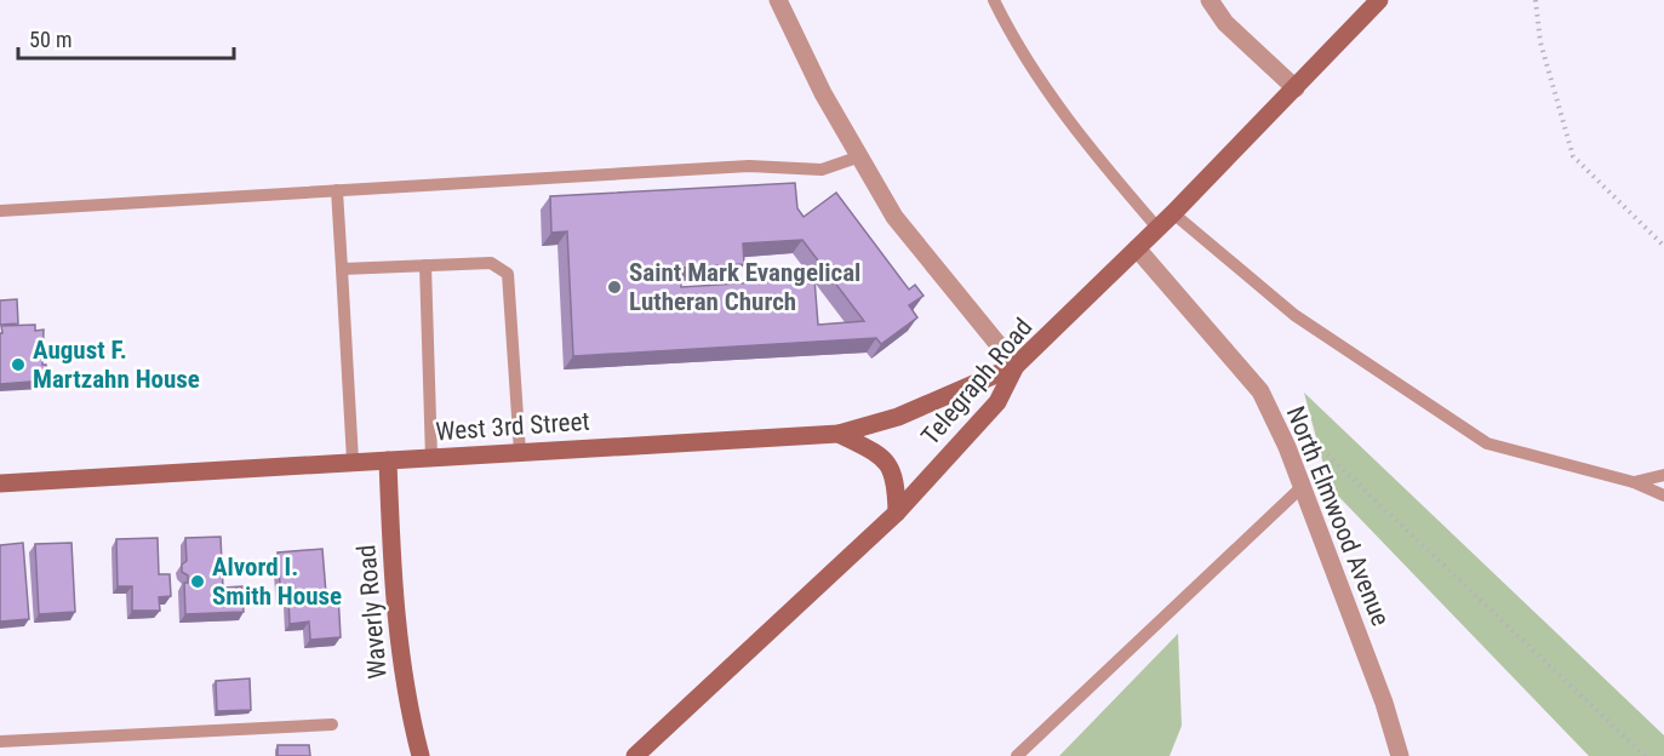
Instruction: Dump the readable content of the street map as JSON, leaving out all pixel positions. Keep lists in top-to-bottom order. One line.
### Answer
{"streets":{"street":["Telegraph Road","West 3rd Street","North Elmwood Avenue","Waverly Road"]},"crossings":[["Telegraph Road","West 3rd Street"],["Telegraph Road","North Elmwood Avenue"],["West 3rd Street","Waverly Road"]],"places":["Saint Mark Evangelical Lutheran Church","August F. Martzahn House","Alvord I. Smith House"],"scale_bar":"50 m"}
